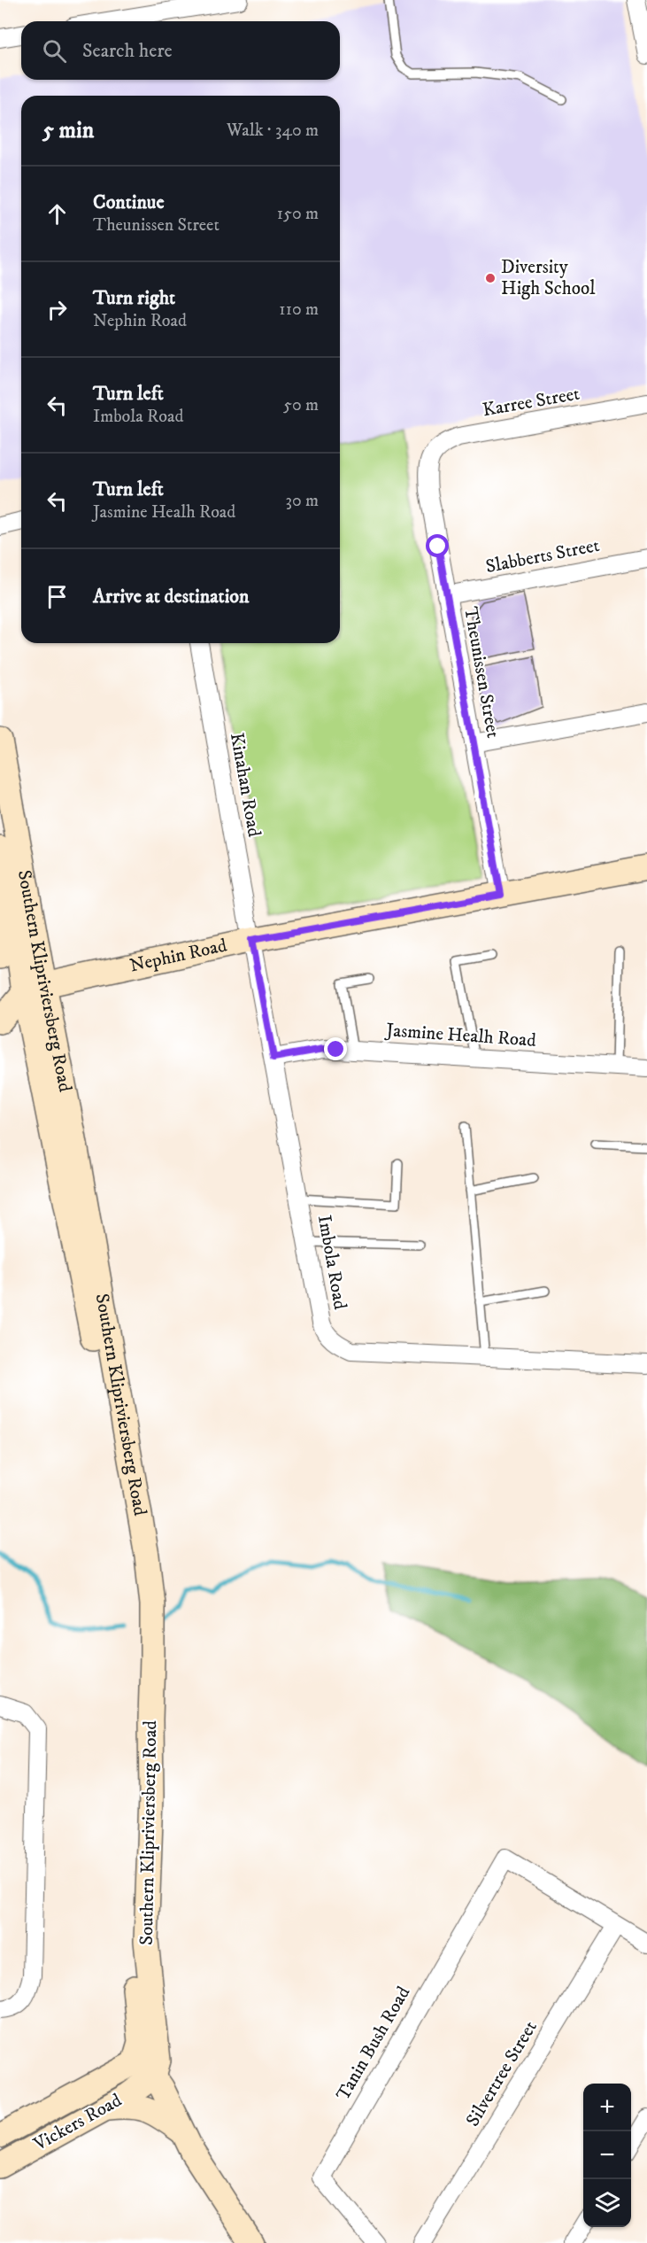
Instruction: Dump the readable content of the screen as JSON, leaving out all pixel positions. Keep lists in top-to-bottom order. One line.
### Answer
{"streets":{"main road":["Nephin Road","Southern Klipriviersberg Road","Vickers Road"],"street":["Karree Street","Slabberts Street","Theunissen Street","Kinahan Road","Jasmine Healh Road","Imbola Road","Tanin Bush Road","Silvertree Street"]},"crossings":[["Karree Street","Theunissen Street"],["Slabberts Street","Theunissen Street"],["Theunissen Street","Nephin Road"],["Kinahan Road","Nephin Road"],["Kinahan Road","Imbola Road"],["Nephin Road","Southern Klipriviersberg Road"],["Nephin Road","Imbola Road"],["Southern Klipriviersberg Road","Vickers Road"],["Jasmine Healh Road","Imbola Road"],["Tanin Bush Road","Silvertree Street"]],"places":["Diversity High School"],"page":{"search":"Search here","heading":["5 min","Walk · 340 m"],"list":[["Continue","Theunissen Street","150 m"],["Turn right","Nephin Road","110 m"],["Turn left","Imbola Road","50 m"],["Turn left","Jasmine Healh Road","30 m"],"Arrive at destination"],"map_buttons":["+","−"]}}
